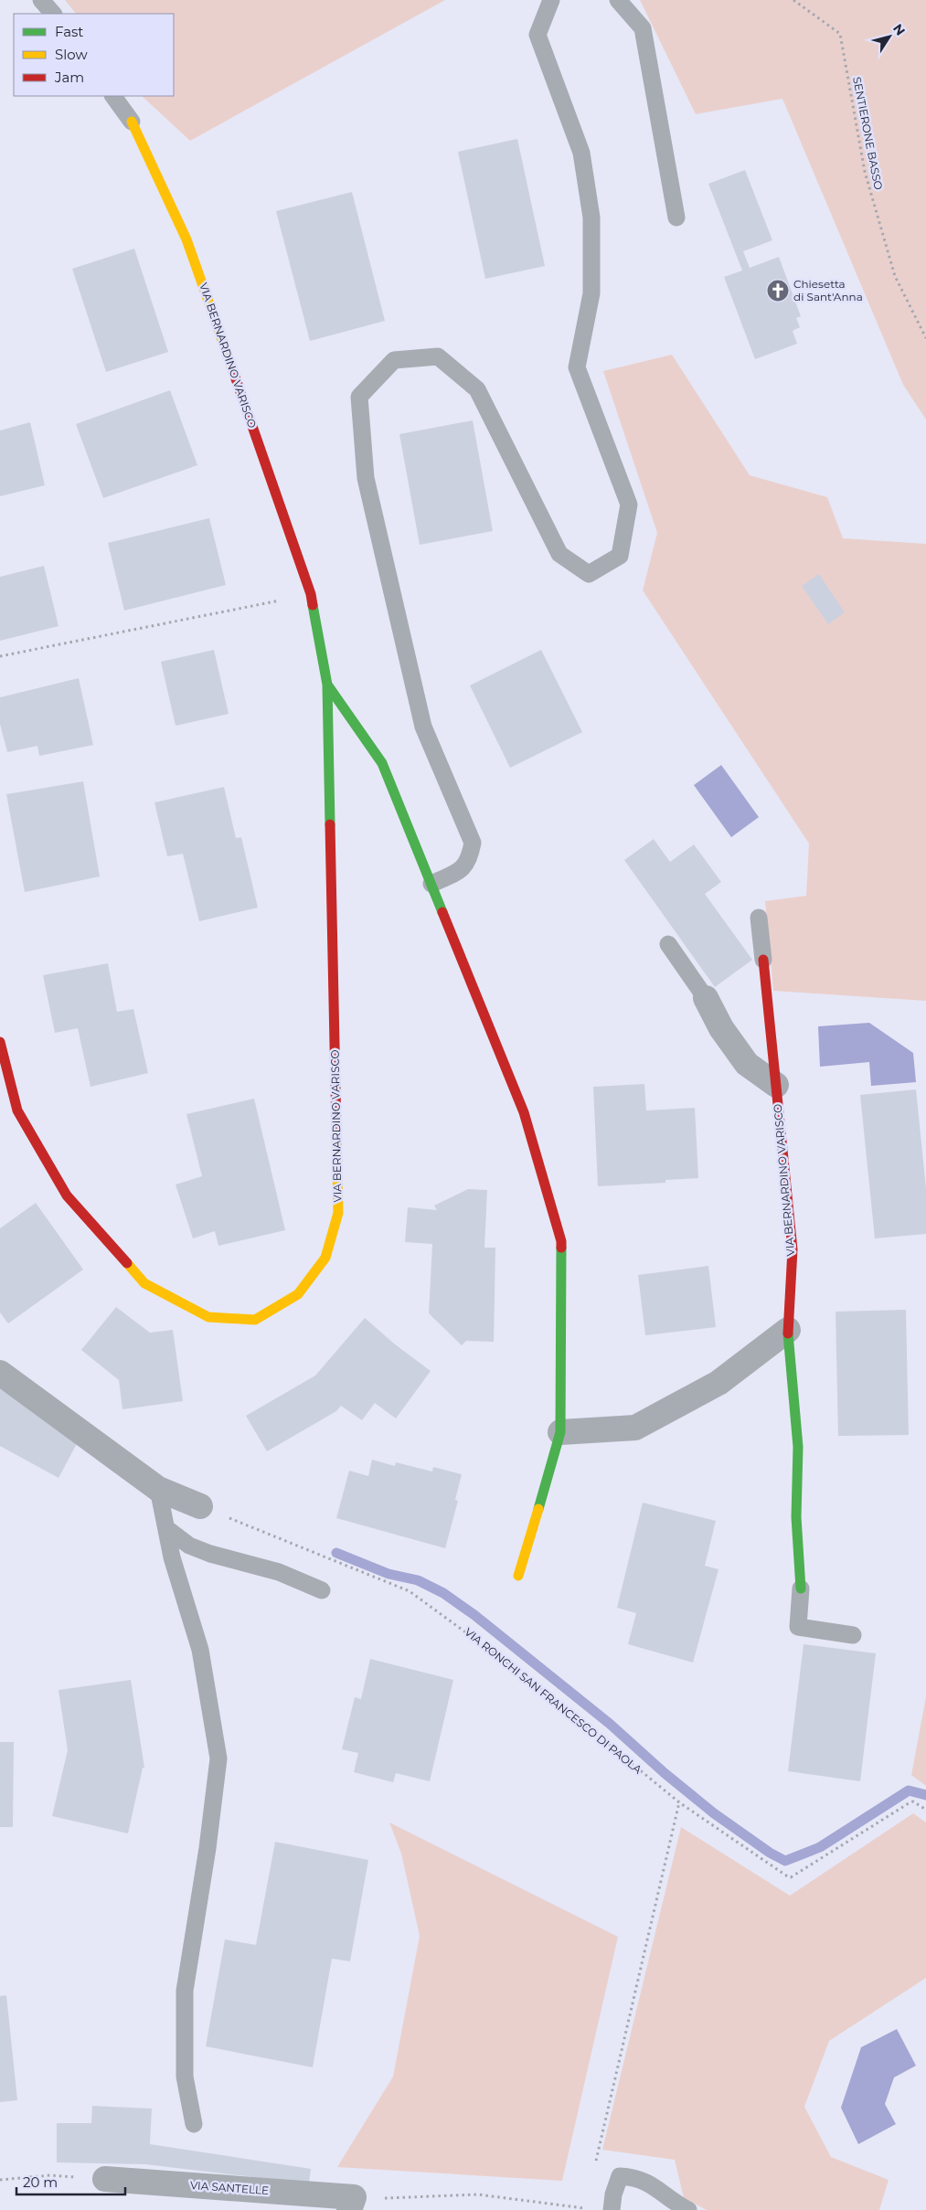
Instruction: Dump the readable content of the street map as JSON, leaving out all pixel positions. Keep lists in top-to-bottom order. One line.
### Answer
{"streets":{"street":["VIA BERNARDINO VARISCO","VIA SANTELLE"],"path":["SENTIERONE BASSO","VIA RONCHI SAN FRANCESCO DI PAOLA"]},"places":{"church":["Chiesetta di Sant'Anna"]},"legend":["Fast","Slow","Jam"],"scale_bar":"20 m","north":"top right"}
